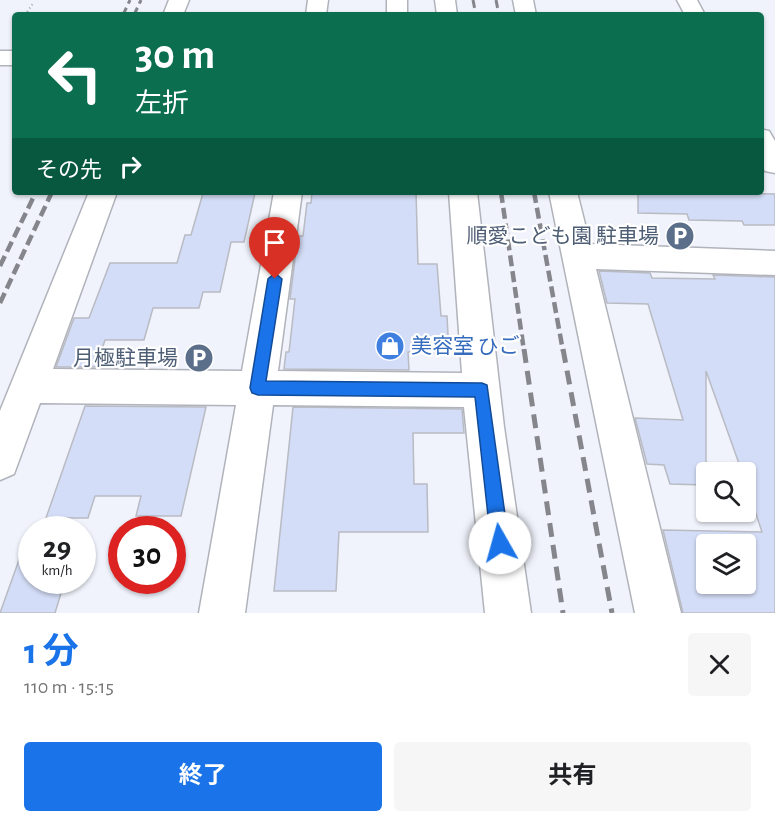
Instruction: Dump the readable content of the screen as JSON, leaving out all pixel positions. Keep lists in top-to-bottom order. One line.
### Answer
{"places":{"parking":["順愛こども園 駐車場","月極駐車場"],"shop":["美容室 ひご"]},"page":{"turn":["30 m","左折"],"then":"その先","speed":"29 km/h","limit":"30","heading":["1 分","110 m · 15:15"],"buttons":["終了","共有"]}}
